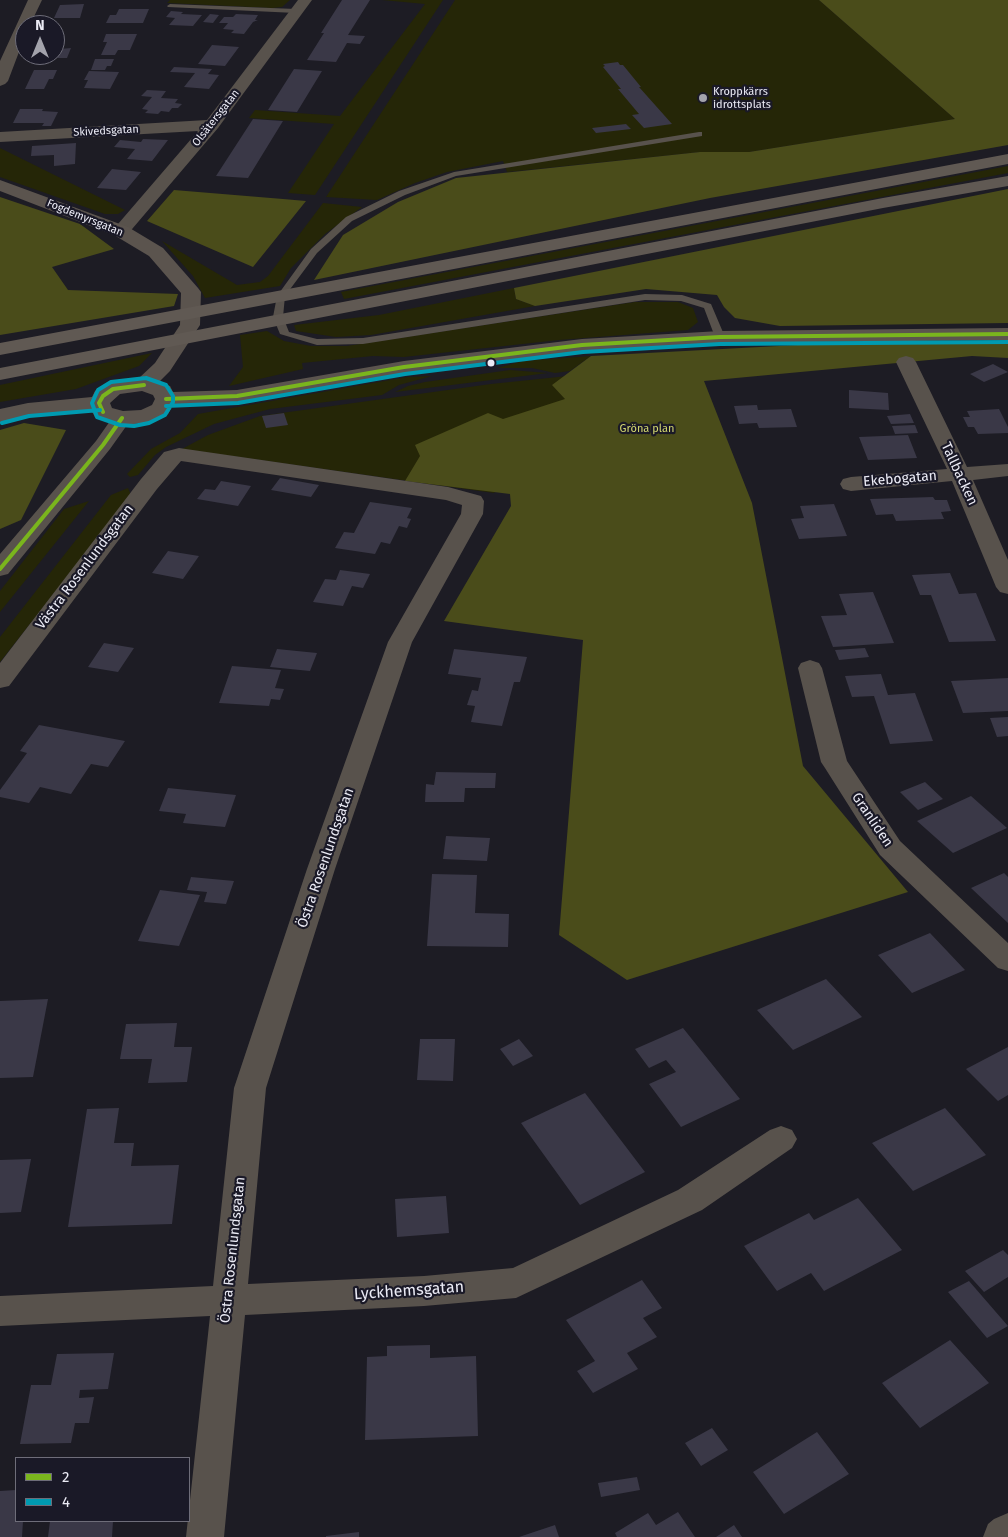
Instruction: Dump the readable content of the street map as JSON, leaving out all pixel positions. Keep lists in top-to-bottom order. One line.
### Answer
{"streets":{"street":["Olsätersgatan","Skivedsgatan","Fogdemyrsgatan","Tallbacken","Ekebogatan","Västra Rosenlundsgatan","Granliden","Östra Rosenlundsgatan","Lyckhemsgatan"]},"crossings":[["Olsätersgatan","Skivedsgatan"],["Olsätersgatan","Fogdemyrsgatan"],["Tallbacken","Ekebogatan"],["Västra Rosenlundsgatan","Östra Rosenlundsgatan"],["Östra Rosenlundsgatan","Lyckhemsgatan"]],"parks":["Gröna plan"],"places":["Kroppkärrs idrottsplats"],"lines":["transit line 2","transit line 4"],"legend":["2","4"],"north":"top"}
